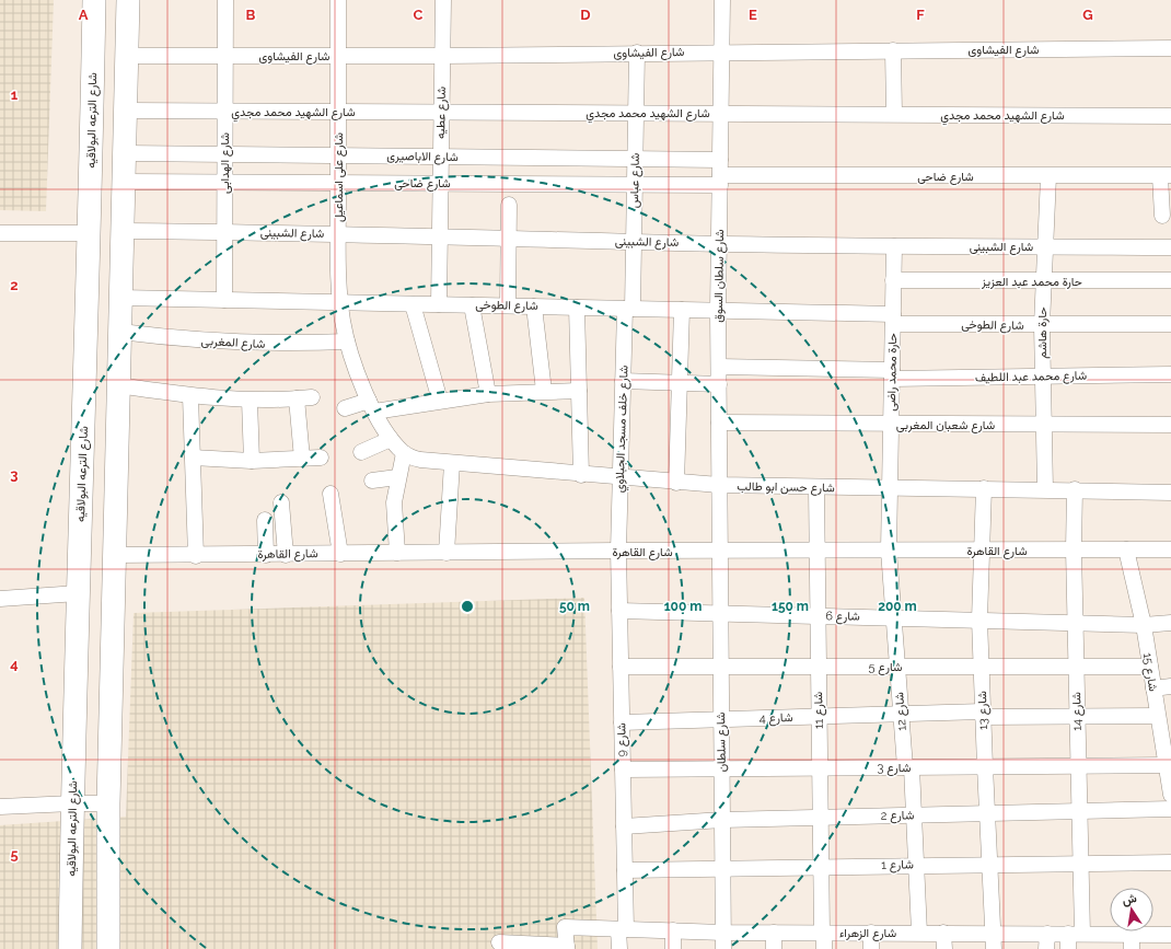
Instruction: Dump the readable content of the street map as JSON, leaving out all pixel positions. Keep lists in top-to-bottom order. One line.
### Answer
{"streets":{"street":["شارع الفيشاوى","شارع الشهيد محمد مجدي","شارع عطيه","شارع الترعه البولاقيه","شارع الاباصيرى","شارع الهدابى","شارع ضاحى","شارع على اسماعيل","شارع عباس","شارع الشبينى","شارع سلطان السوق","حارة محمد عبد العزيز","شارع الطوخى","حارة هاشم","شارع المغربى","حارة محمد راضى","شارع محمد عبد اللطيف","شارع شعبان المغربى","شارع خلف مسجد الجبلاوي","شارع حسن ابو طالب","شارع القاهرة","شارع 6","شارع 5","شارع 15","شارع 11","شارع 13","شارع 12","شارع 14","شارع 4","شارع 9","شارع سلطان","شارع 3","شارع 2","شارع 1","شارع الزهراء"]},"crossings":[["شارع الفيشاوى","شارع عطيه"],["شارع الفيشاوى","شارع الهدابى"],["شارع الفيشاوى","شارع على اسماعيل"],["شارع الفيشاوى","شارع عباس"],["شارع الفيشاوى","شارع سلطان السوق"],["شارع الشهيد محمد مجدي","شارع عطيه"],["شارع الشهيد محمد مجدي","شارع الهدابى"],["شارع الشهيد محمد مجدي","شارع على اسماعيل"],["شارع الشهيد محمد مجدي","شارع عباس"],["شارع الشهيد محمد مجدي","شارع سلطان السوق"],["شارع عطيه","شارع الاباصيرى"],["شارع عطيه","شارع ضاحى"],["شارع عطيه","شارع الشبينى"],["شارع عطيه","شارع الطوخى"],["شارع الاباصيرى","شارع الهدابى"],["شارع الاباصيرى","شارع ضاحى"],["شارع الاباصيرى","شارع على اسماعيل"],["شارع الاباصيرى","شارع عباس"],["شارع الاباصيرى","شارع سلطان السوق"],["شارع الهدابى","شارع ضاحى"],["شارع الهدابى","شارع الشبينى"],["شارع الهدابى","شارع الطوخى"],["شارع ضاحى","شارع على اسماعيل"],["شارع ضاحى","شارع عباس"],["شارع ضاحى","شارع سلطان السوق"],["شارع ضاحى","حارة هاشم"],["شارع على اسماعيل","شارع الشبينى"],["شارع على اسماعيل","شارع الطوخى"],["شارع على اسماعيل","شارع المغربى"],["شارع على اسماعيل","شارع حسن ابو طالب"],["شارع عباس","شارع الشبينى"],["شارع عباس","شارع الطوخى"],["شارع عباس","شارع خلف مسجد الجبلاوي"],["شارع الشبينى","شارع سلطان السوق"],["شارع الشبينى","حارة هاشم"],["شارع الشبينى","حارة محمد راضى"],["شارع سلطان السوق","شارع الطوخى"],["شارع سلطان السوق","شارع محمد عبد اللطيف"],["شارع سلطان السوق","شارع شعبان المغربى"],["شارع سلطان السوق","شارع حسن ابو طالب"],["شارع سلطان السوق","شارع القاهرة"],["شارع سلطان السوق","شارع سلطان"],["حارة محمد عبد العزيز","حارة هاشم"],["حارة محمد عبد العزيز","حارة محمد راضى"],["شارع الطوخى","حارة هاشم"],["شارع الطوخى","حارة محمد راضى"],["شارع الطوخى","شارع خلف مسجد الجبلاوي"],["حارة هاشم","شارع محمد عبد اللطيف"],["حارة هاشم","شارع شعبان المغربى"],["حارة هاشم","شارع حسن ابو طالب"],["حارة محمد راضى","شارع محمد عبد اللطيف"],["حارة محمد راضى","شارع شعبان المغربى"],["حارة محمد راضى","شارع حسن ابو طالب"],["حارة محمد راضى","شارع القاهرة"],["حارة محمد راضى","شارع 12"],["شارع خلف مسجد الجبلاوي","شارع حسن ابو طالب"],["شارع خلف مسجد الجبلاوي","شارع القاهرة"],["شارع خلف مسجد الجبلاوي","شارع 9"],["شارع حسن ابو طالب","شارع 11"],["شارع حسن ابو طالب","شارع 13"],["شارع حسن ابو طالب","شارع 14"],["شارع القاهرة","شارع 15"],["شارع القاهرة","شارع 11"],["شارع القاهرة","شارع 13"],["شارع القاهرة","شارع 12"],["شارع القاهرة","شارع 14"],["شارع القاهرة","شارع 9"],["شارع القاهرة","شارع سلطان"],["شارع 6","شارع 15"],["شارع 6","شارع 11"],["شارع 6","شارع 13"],["شارع 6","شارع 12"],["شارع 6","شارع 14"],["شارع 6","شارع 9"],["شارع 6","شارع سلطان"],["شارع 5","شارع 15"],["شارع 5","شارع 11"],["شارع 5","شارع 13"],["شارع 5","شارع 12"],["شارع 5","شارع 14"],["شارع 5","شارع 9"],["شارع 5","شارع سلطان"],["شارع 15","شارع 4"],["شارع 15","شارع 3"],["شارع 11","شارع 4"],["شارع 11","شارع 3"],["شارع 11","شارع 2"],["شارع 11","شارع 1"],["شارع 11","شارع الزهراء"],["شارع 13","شارع 4"],["شارع 13","شارع 3"],["شارع 13","شارع 2"],["شارع 13","شارع 1"],["شارع 13","شارع الزهراء"],["شارع 12","شارع 4"],["شارع 12","شارع 3"],["شارع 12","شارع 2"],["شارع 12","شارع 1"],["شارع 12","شارع الزهراء"],["شارع 14","شارع 4"],["شارع 14","شارع 3"],["شارع 14","شارع 2"],["شارع 14","شارع 1"],["شارع 14","شارع الزهراء"],["شارع 4","شارع 9"],["شارع 4","شارع سلطان"],["شارع 9","شارع 3"],["شارع 9","شارع 2"],["شارع 9","شارع 1"],["شارع 9","شارع الزهراء"],["شارع سلطان","شارع 3"],["شارع سلطان","شارع 2"],["شارع سلطان","شارع 1"],["شارع سلطان","شارع الزهراء"]],"north":"top","grid":{"columns":["A","B","C","D","E","F","G"],"rows":["1","2","3","4","5"]},"rings":["50 m","100 m","150 m","200 m"]}
